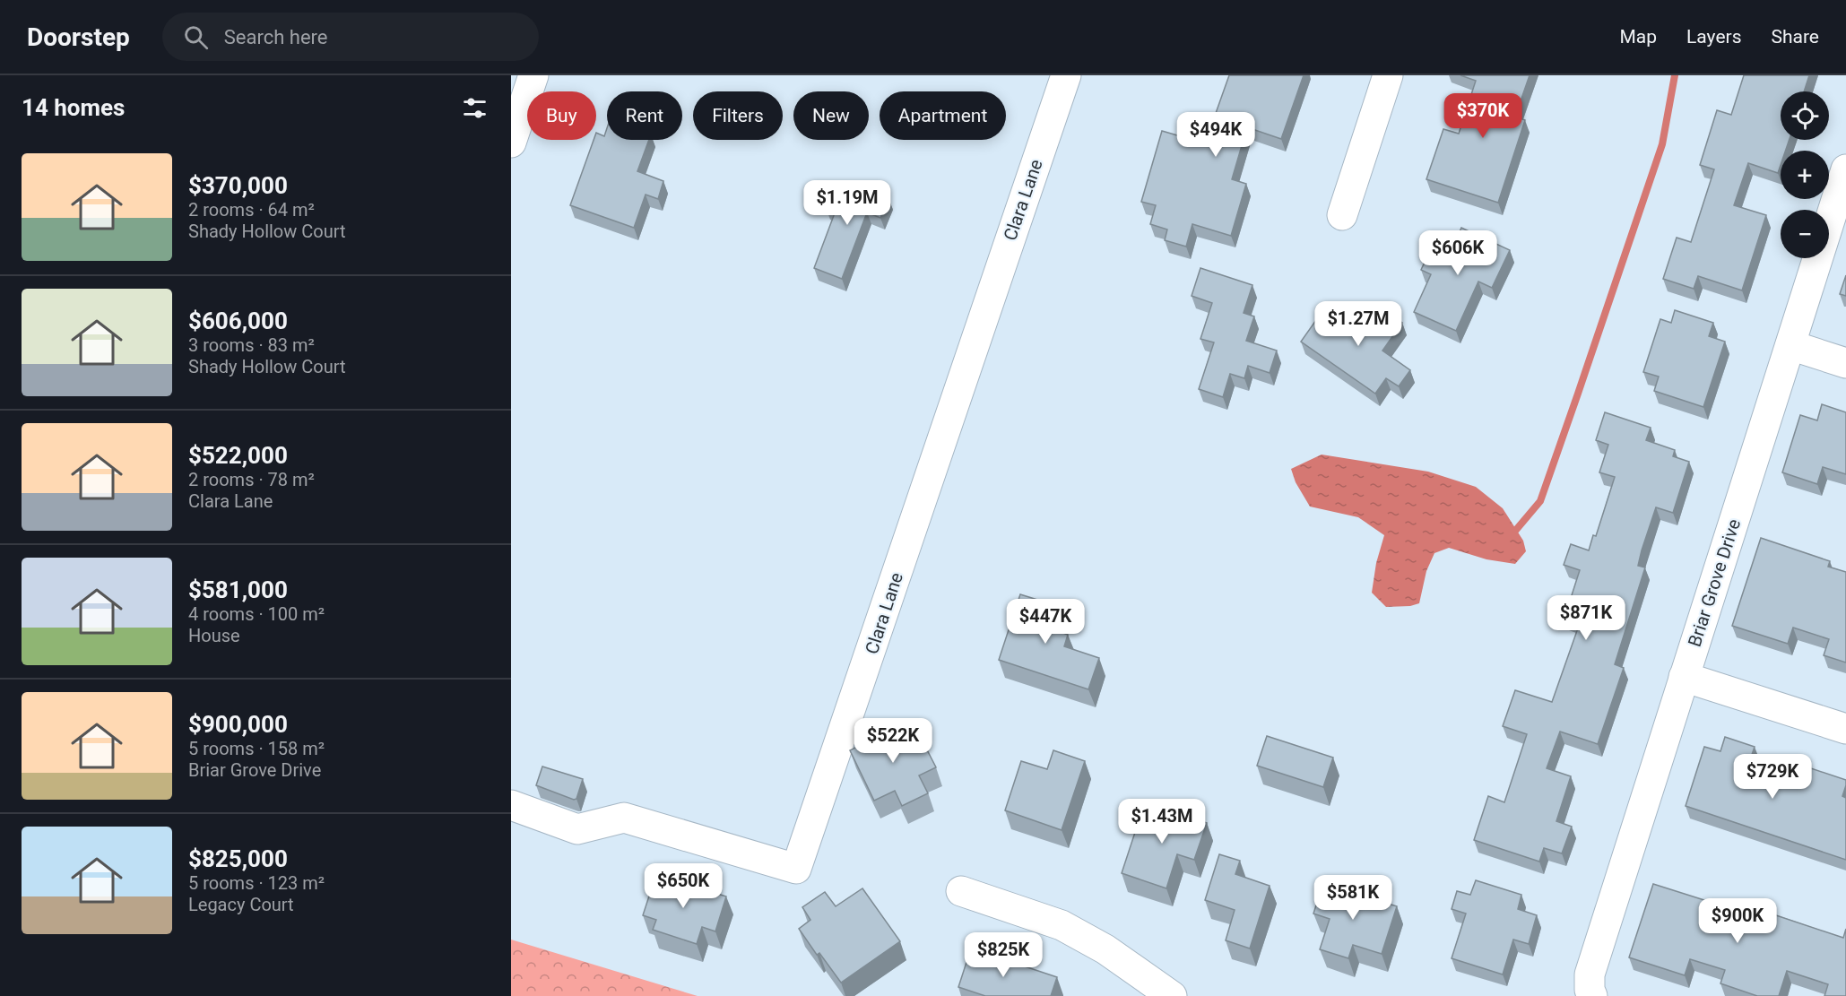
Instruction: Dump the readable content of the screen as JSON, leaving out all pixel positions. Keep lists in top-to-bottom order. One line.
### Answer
{"streets":{"street":["Clara Lane","Briar Grove Drive"]},"page":{"header":"Doorstep","search":"Search here","nav":["Map","Layers","Share"],"heading":"14 homes","map_buttons":["+","−"],"chip":["Buy","Rent","Filters","New","Apartment"],"price":["$370K","$494K","$1.19M","$606K","$1.27M","$871K","$447K","$522K","$729K","$1.43M","$650K","$581K","$900K","$825K"],"list":[{"name":"$370,000","note":"2 rooms · 64 m² · Shady Hollow Court"},{"name":"$606,000","note":"3 rooms · 83 m² · Shady Hollow Court"},{"name":"$522,000","note":"2 rooms · 78 m² · Clara Lane"},{"name":"$581,000","note":"4 rooms · 100 m² · House"},{"name":"$900,000","note":"5 rooms · 158 m² · Briar Grove Drive"},{"name":"$825,000","note":"5 rooms · 123 m² · Legacy Court"}]}}
